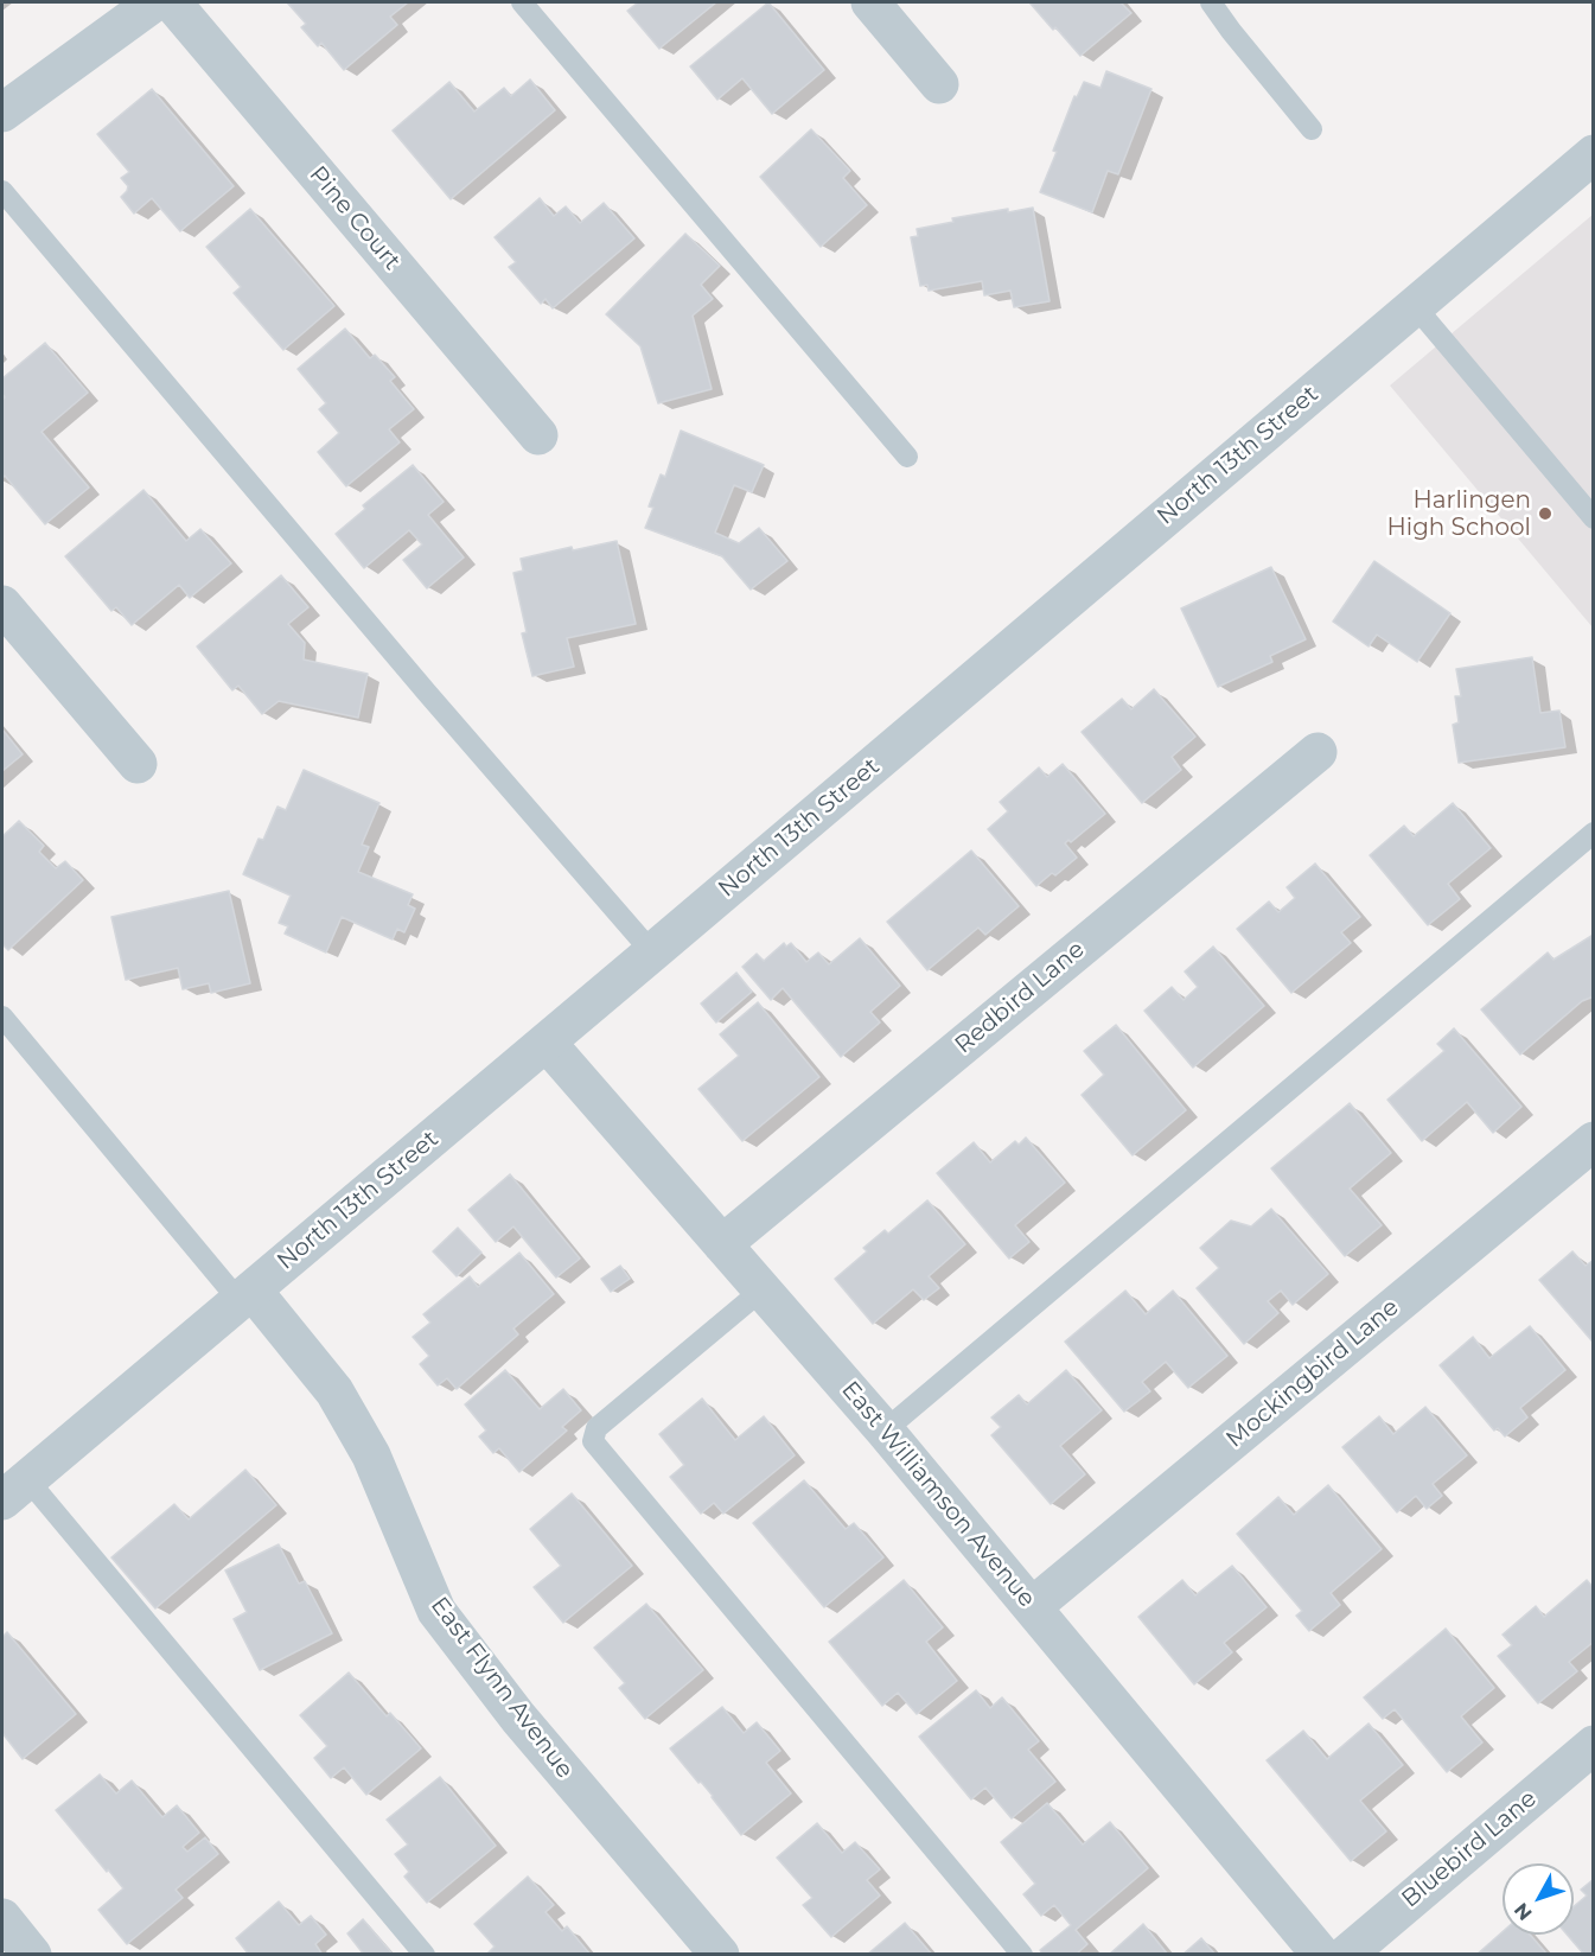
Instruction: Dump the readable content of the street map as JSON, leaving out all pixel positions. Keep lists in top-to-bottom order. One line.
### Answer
{"streets":{"street":["Pine Court","North 13th Street","Redbird Lane","Mockingbird Lane","East Williamson Avenue","East Flynn Avenue","Bluebird Lane"]},"crossings":[["North 13th Street","East Williamson Avenue"],["North 13th Street","East Flynn Avenue"],["Redbird Lane","East Williamson Avenue"],["Mockingbird Lane","East Williamson Avenue"]],"places":["Harlingen High School"],"north":"bottom left"}
